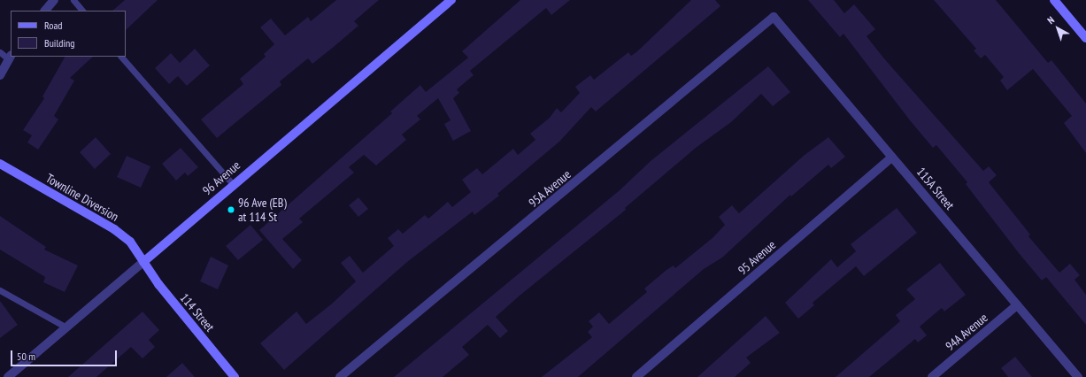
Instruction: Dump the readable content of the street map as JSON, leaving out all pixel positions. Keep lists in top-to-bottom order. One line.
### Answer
{"streets":{"street":["96 Avenue","95A Avenue","115A Street","Townline Diversion","95 Avenue","114 Street","94A Avenue"]},"crossings":[["96 Avenue","Townline Diversion"],["96 Avenue","114 Street"],["95A Avenue","115A Street"],["115A Street","95 Avenue"],["115A Street","94A Avenue"],["Townline Diversion","114 Street"]],"places":["96 Ave (EB) at 114 St"],"legend":["Road","Building"],"scale_bar":"50 m","north":"top left"}
